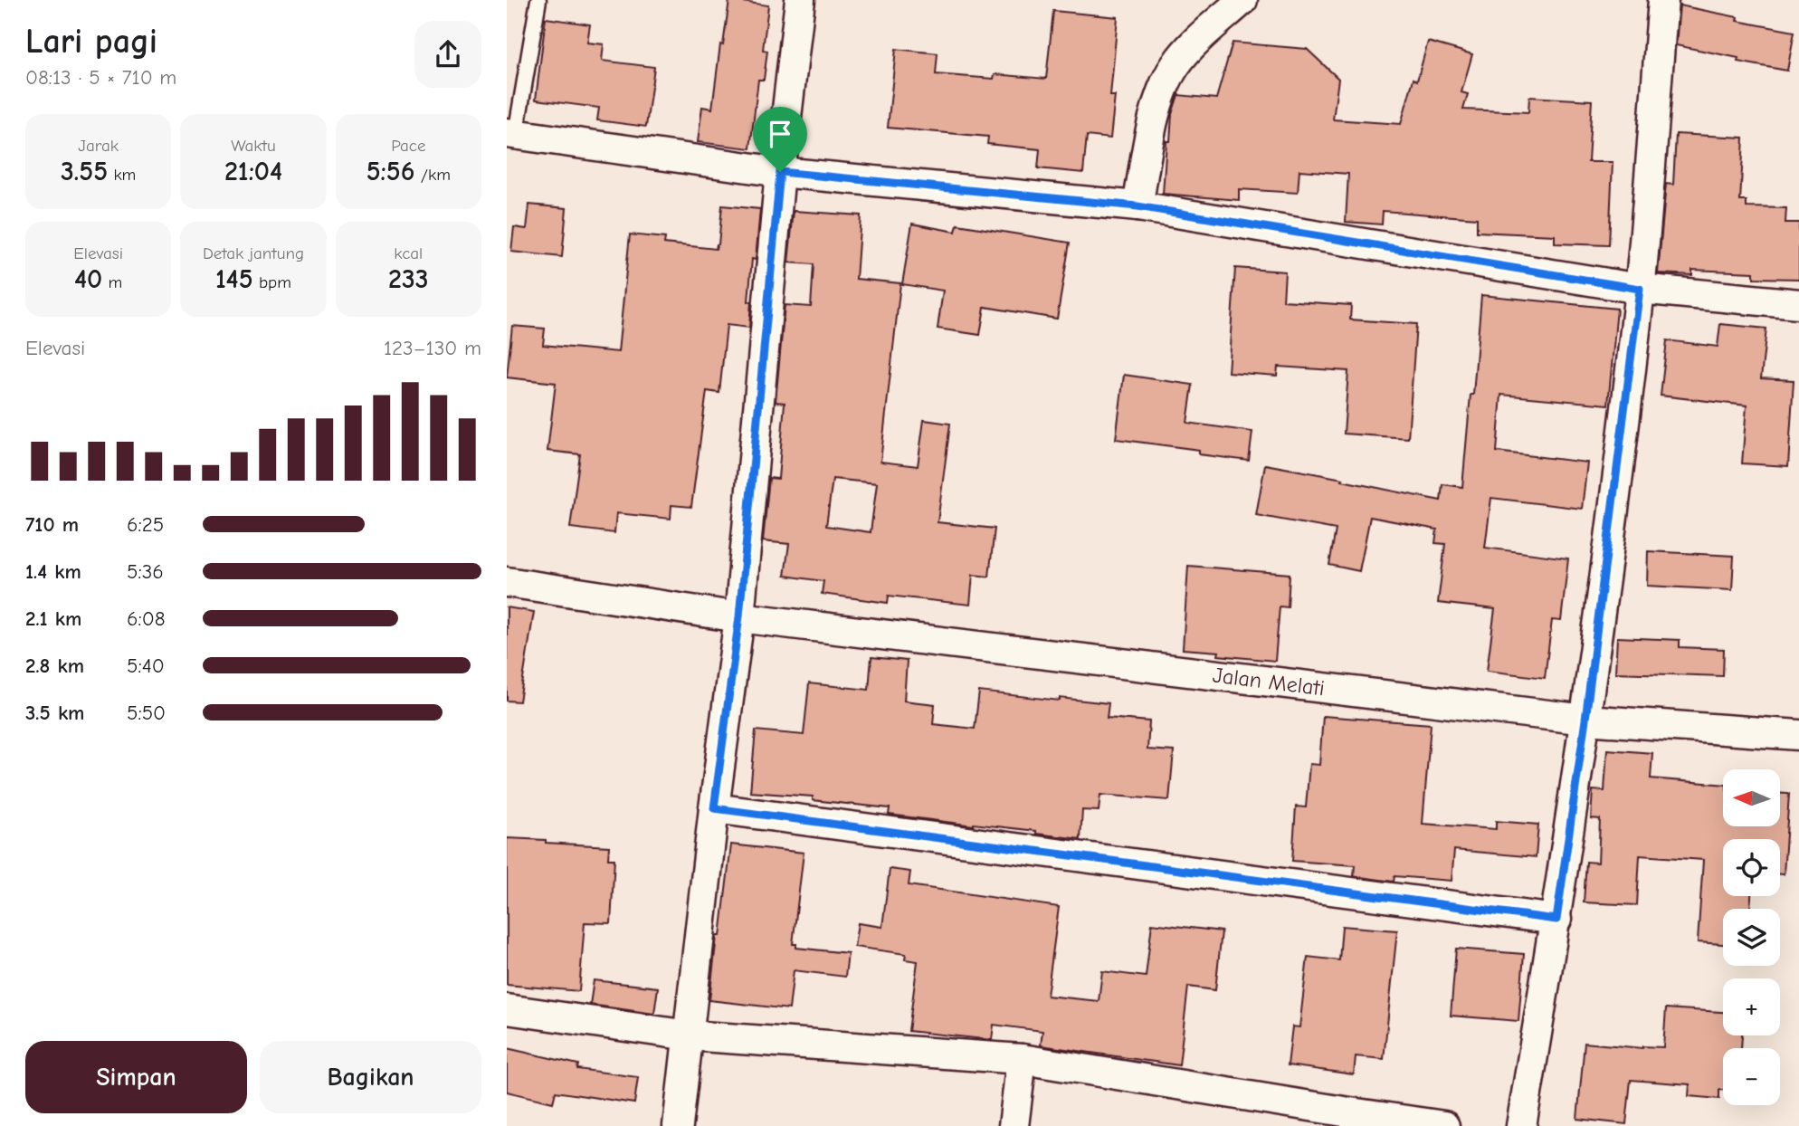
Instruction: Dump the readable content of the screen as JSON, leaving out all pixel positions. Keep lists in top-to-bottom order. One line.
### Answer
{"streets":{"street":["Jalan Melati"]},"north":"left","page":{"heading":["Lari pagi","08:13 · 5 × 710 m"],"stats":[["Jarak","3.55 km"],["Waktu","21:04"],["Pace","5:56 /km"],["Elevasi","40 m"],["Detak jantung","145 bpm"],["kcal","233"]],"chart":["Elevasi","123–130 m"],"list":[{"name":"710 m","note":"6:25"},{"name":"1.4 km","note":"5:36"},{"name":"2.1 km","note":"6:08"},{"name":"2.8 km","note":"5:40"},{"name":"3.5 km","note":"5:50"}],"map_buttons":["+","−"],"buttons":["Simpan","Bagikan"]}}
